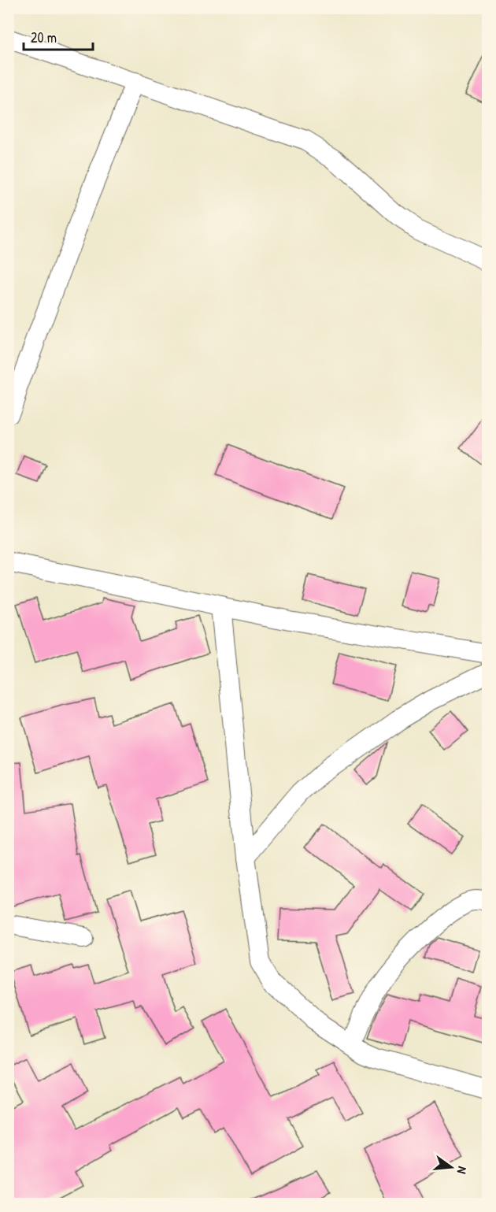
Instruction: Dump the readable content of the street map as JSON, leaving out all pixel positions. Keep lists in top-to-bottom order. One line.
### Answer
{"scale_bar":"20 m","north":"right"}
